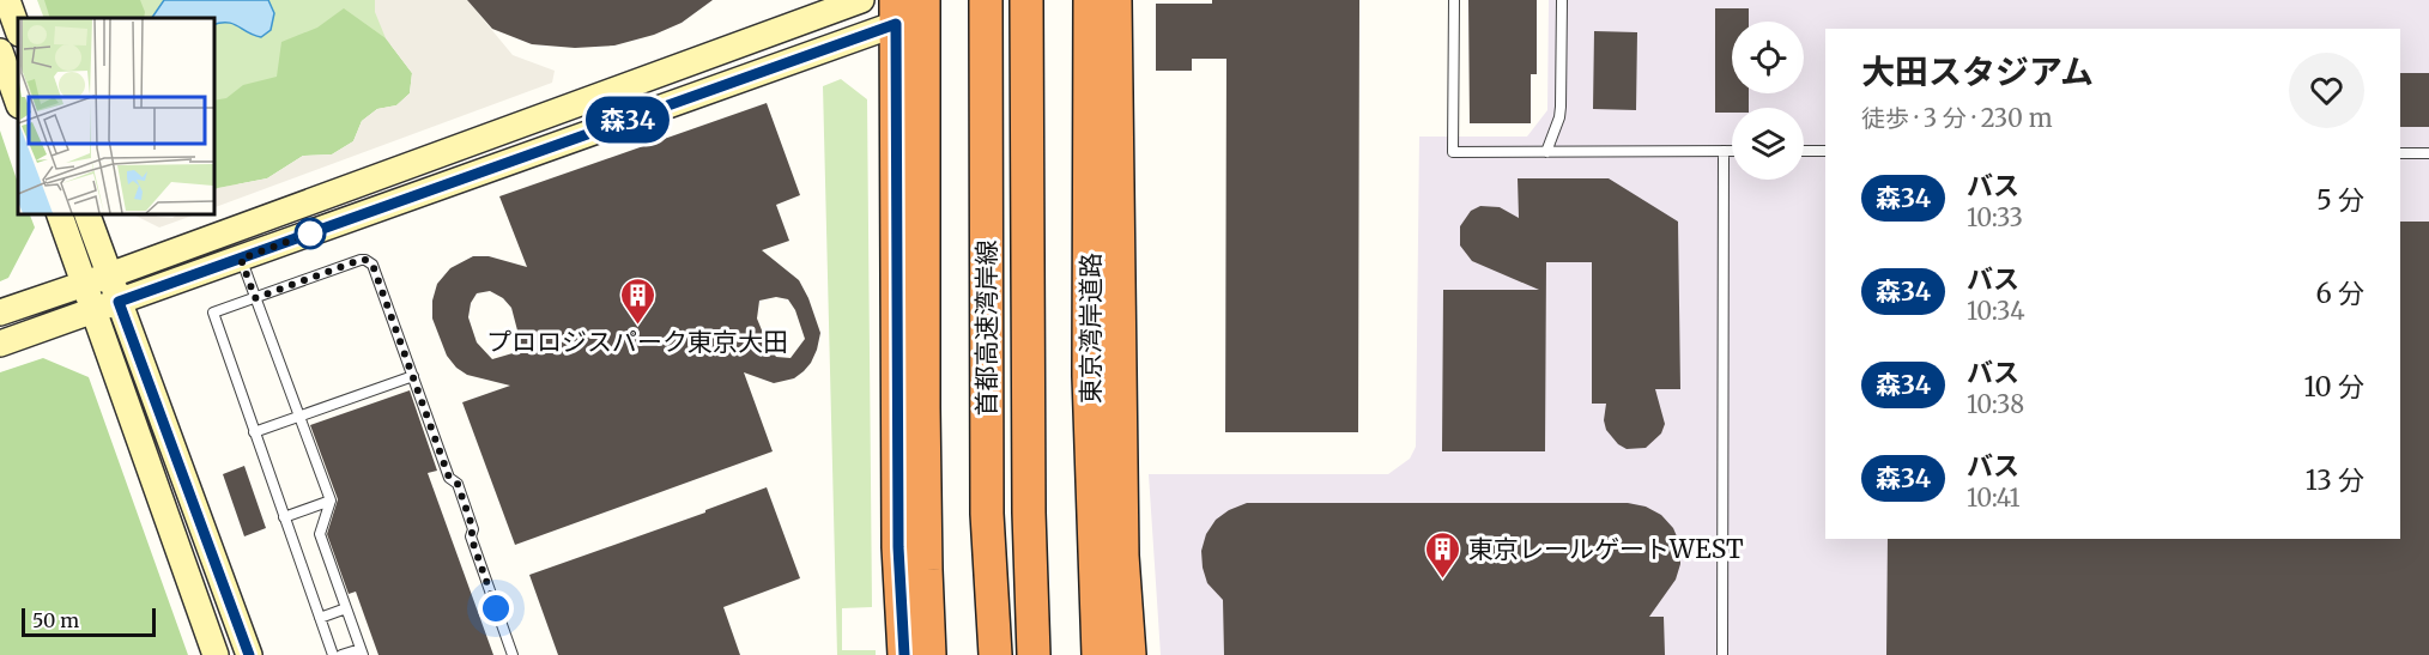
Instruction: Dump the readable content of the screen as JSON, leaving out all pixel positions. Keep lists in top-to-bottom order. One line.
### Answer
{"streets":{"highway":["首都高速湾岸線","東京湾岸道路"]},"places":{"building":["プロロジスパーク東京大田","東京レールゲートWEST"]},"lines":["bus line 森34"],"scale_bar":"50 m","page":{"on_map":"森34","heading":["大田スタジアム","徒歩 · 3 分 · 230 m"],"list":[{"mark":"森34","name":"バス","note":"10:33","value":"5 分"},{"mark":"森34","name":"バス","note":"10:34","value":"6 分"},{"mark":"森34","name":"バス","note":"10:38","value":"10 分"},{"mark":"森34","name":"バス","note":"10:41","value":"13 分"}],"scale":"50 m"}}
